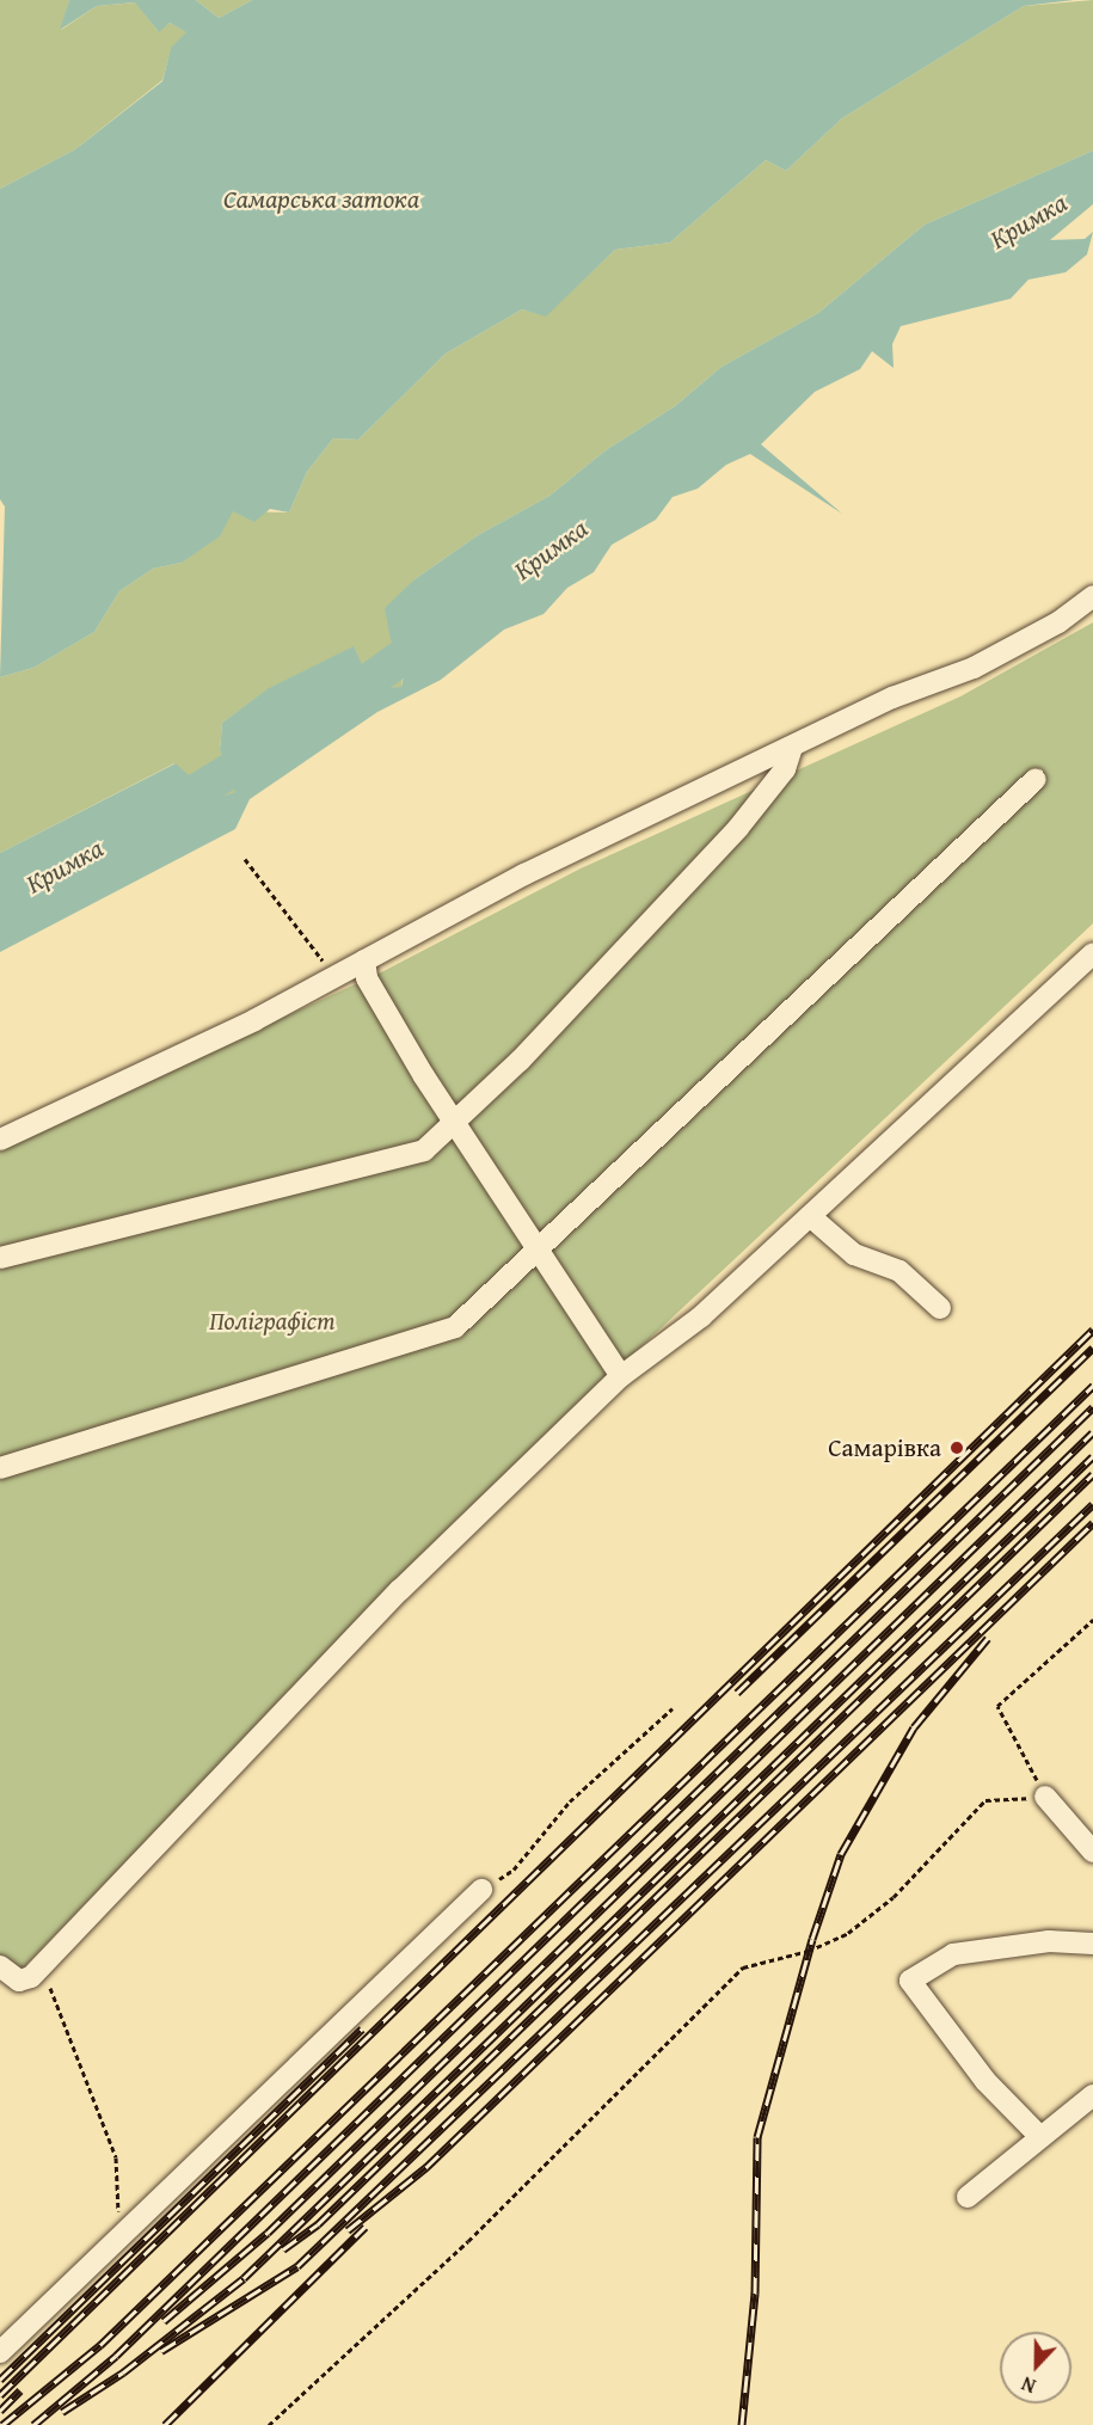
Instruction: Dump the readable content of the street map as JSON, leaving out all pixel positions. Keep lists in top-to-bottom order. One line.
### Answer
{"water":["Самарська затока","Кримка"],"parks":["Поліграфіст"],"places":["Самарівка"],"north":"bottom"}
